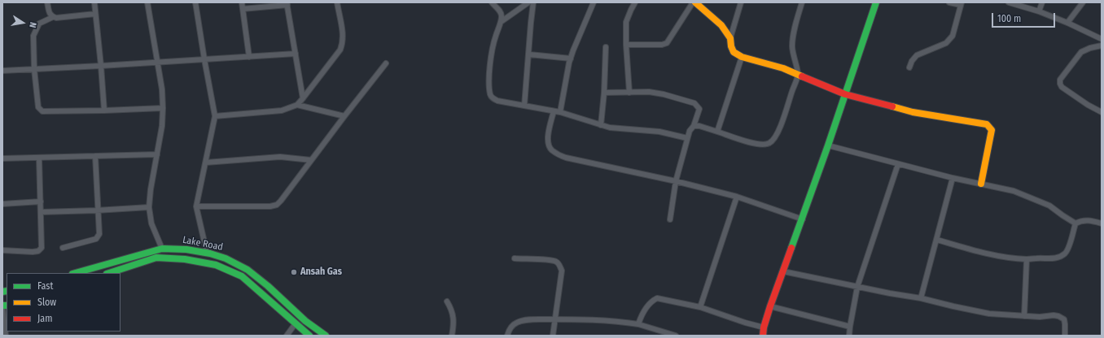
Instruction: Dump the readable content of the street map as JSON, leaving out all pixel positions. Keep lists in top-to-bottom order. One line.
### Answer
{"streets":{"street":["Lake Road"]},"places":["Ansah Gas"],"legend":["Fast","Slow","Jam"],"scale_bar":"100 m","north":"right"}
